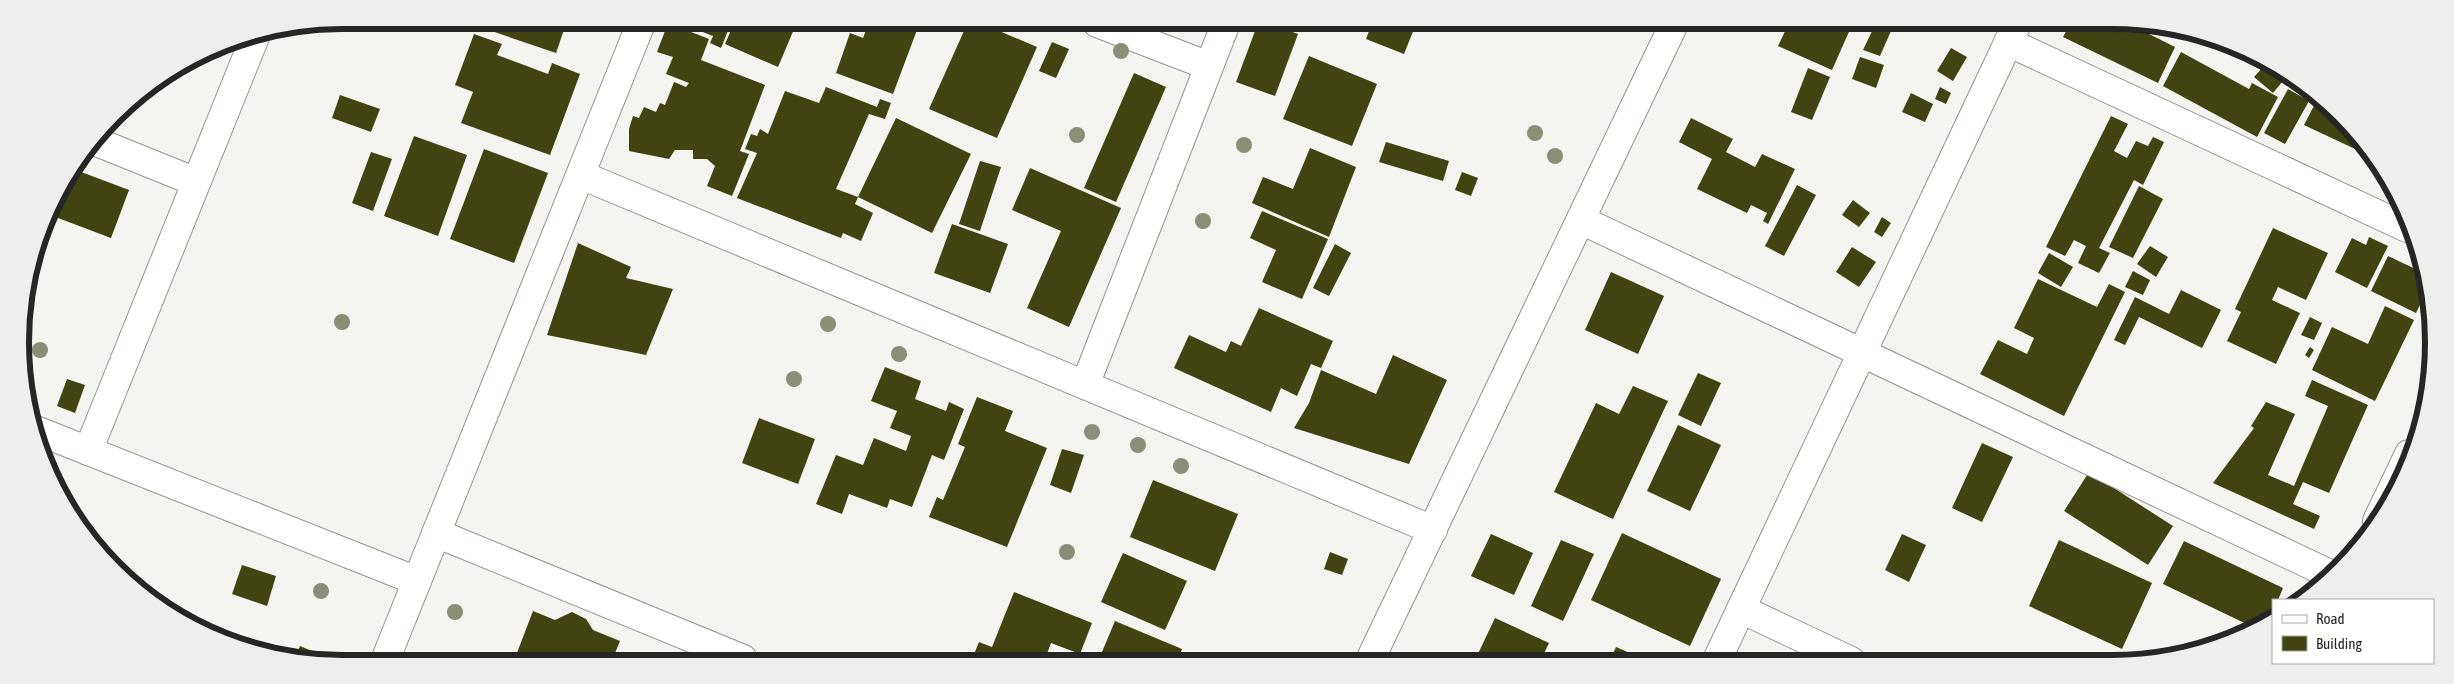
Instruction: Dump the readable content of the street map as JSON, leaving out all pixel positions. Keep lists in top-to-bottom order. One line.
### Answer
{"legend":["Road","Building"]}
